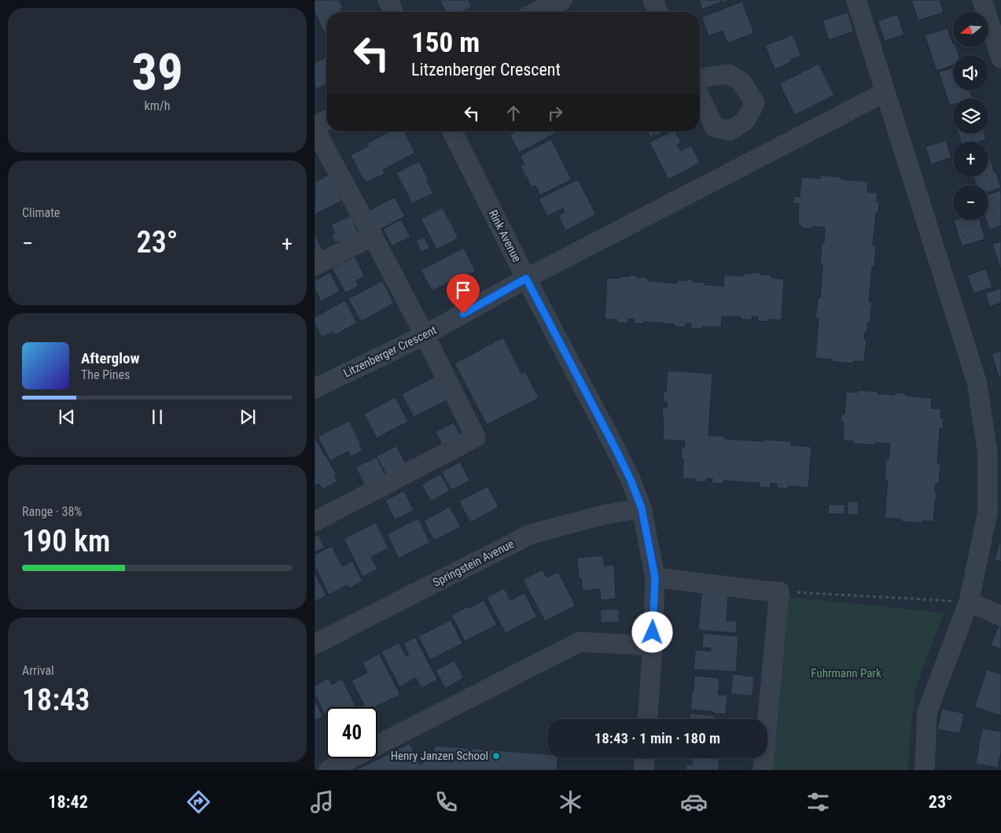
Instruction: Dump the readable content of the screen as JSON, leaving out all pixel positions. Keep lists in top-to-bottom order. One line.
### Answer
{"streets":{"street":["Rink Avenue","Litzenberger Crescent","Springstein Avenue"]},"crossings":[["Rink Avenue","Litzenberger Crescent"],["Rink Avenue","Springstein Avenue"]],"parks":["Fuhrmann Park"],"places":["Henry Janzen School"],"north":"left","page":{"tile":[["39","km/h"],"Climate",["Range · 38%","190 km"],["Arrival","18:43"]],"map_buttons":["+","−"],"turn":["150 m","Litzenberger Crescent"],"heat":["−","23°","+"],"song":["Afterglow","The Pines"],"limit":"40","trip":"18:43 · 1 min · 180 m","tabs":["18:42","23°"]}}
